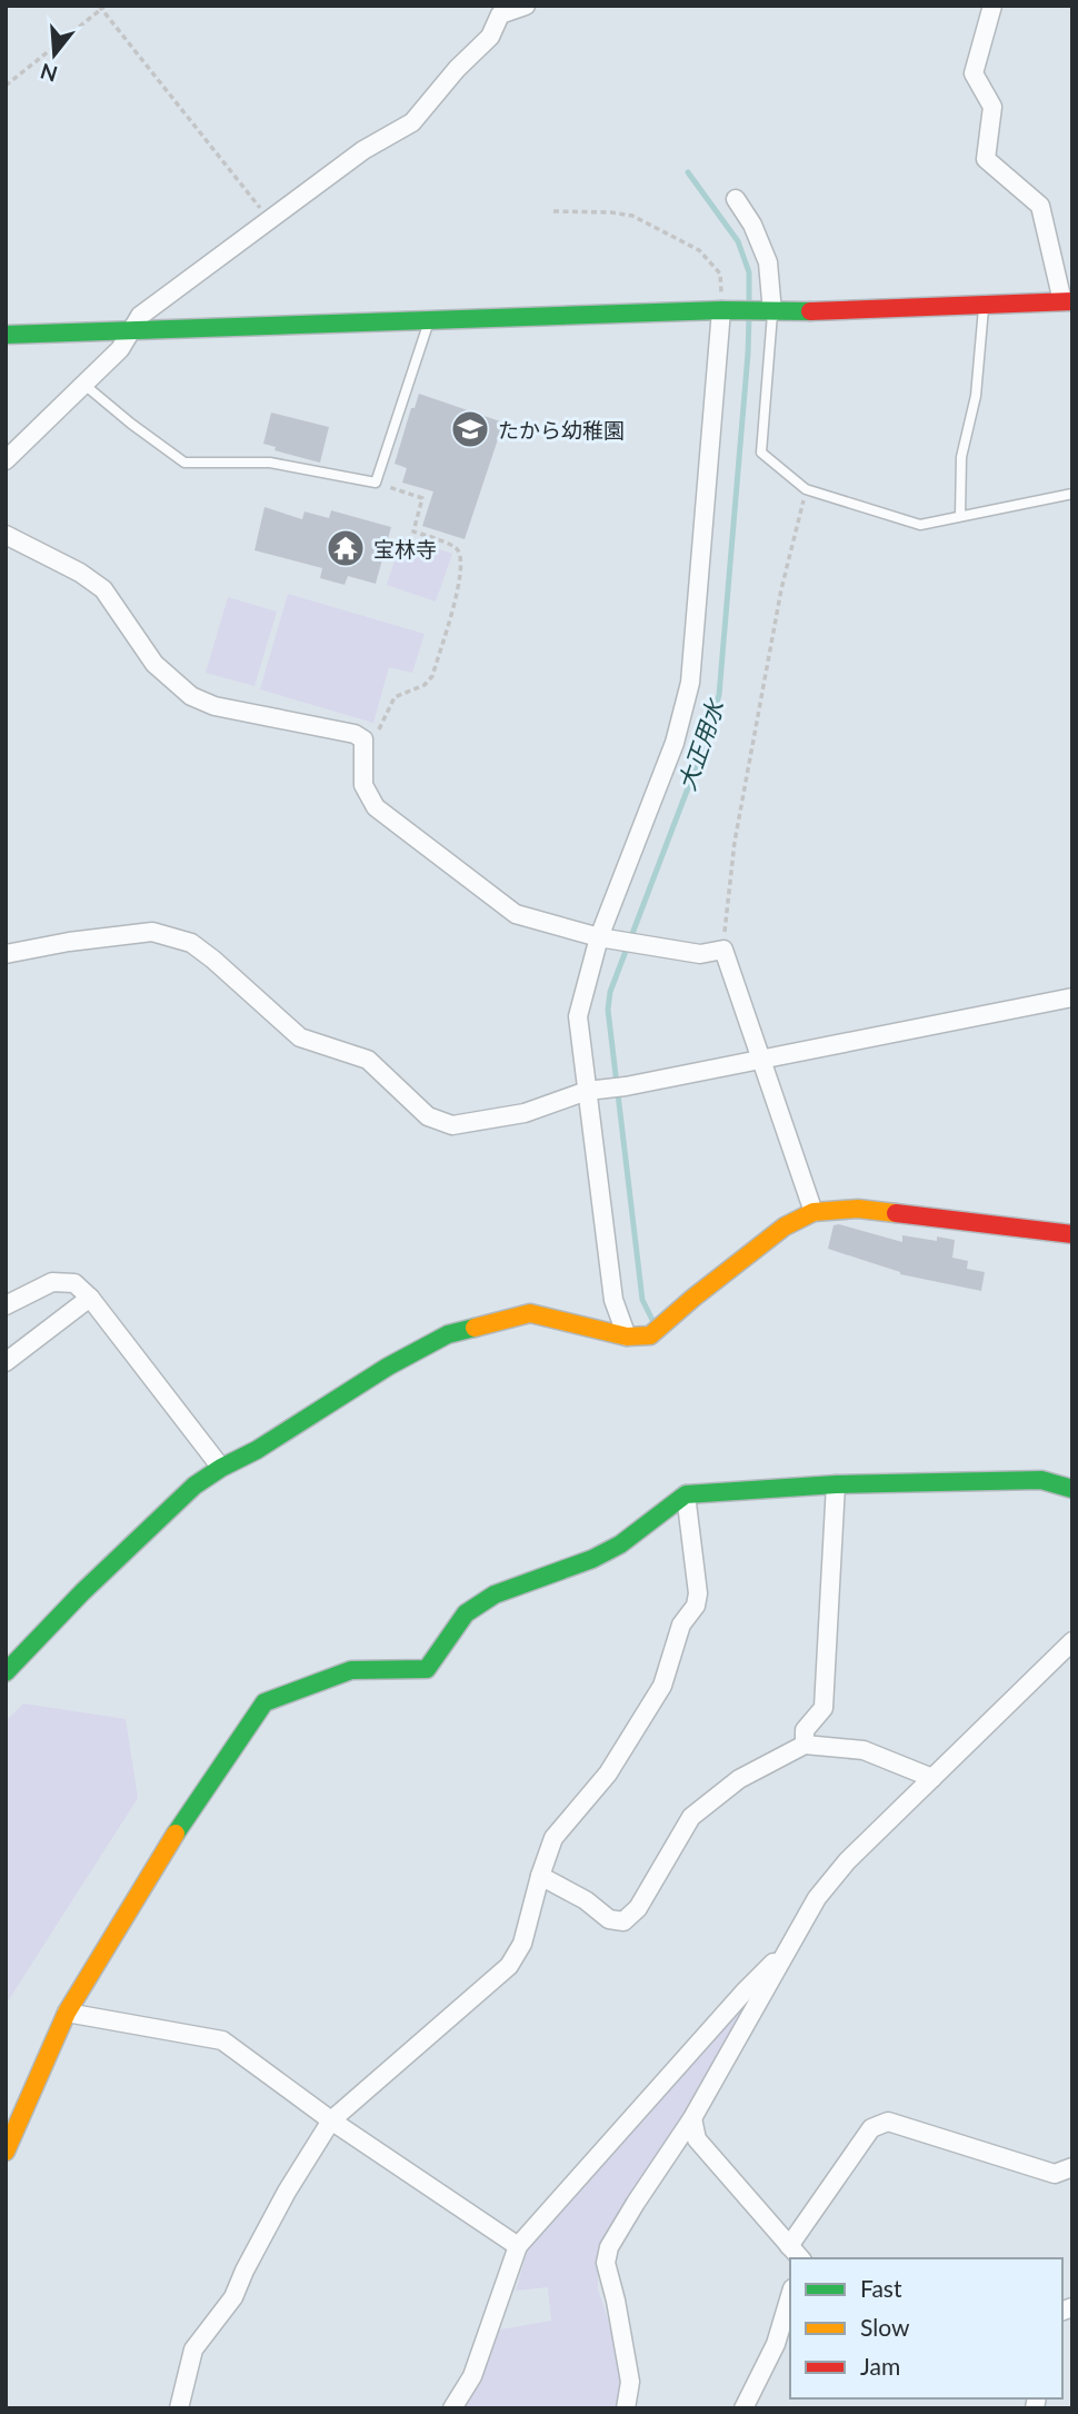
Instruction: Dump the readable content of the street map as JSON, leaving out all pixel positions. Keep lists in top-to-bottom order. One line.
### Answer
{"water":["大正用水"],"places":{"school or university":["たから幼稚園"],"temple":["宝林寺"]},"legend":["Fast","Slow","Jam"],"north":"bottom"}
